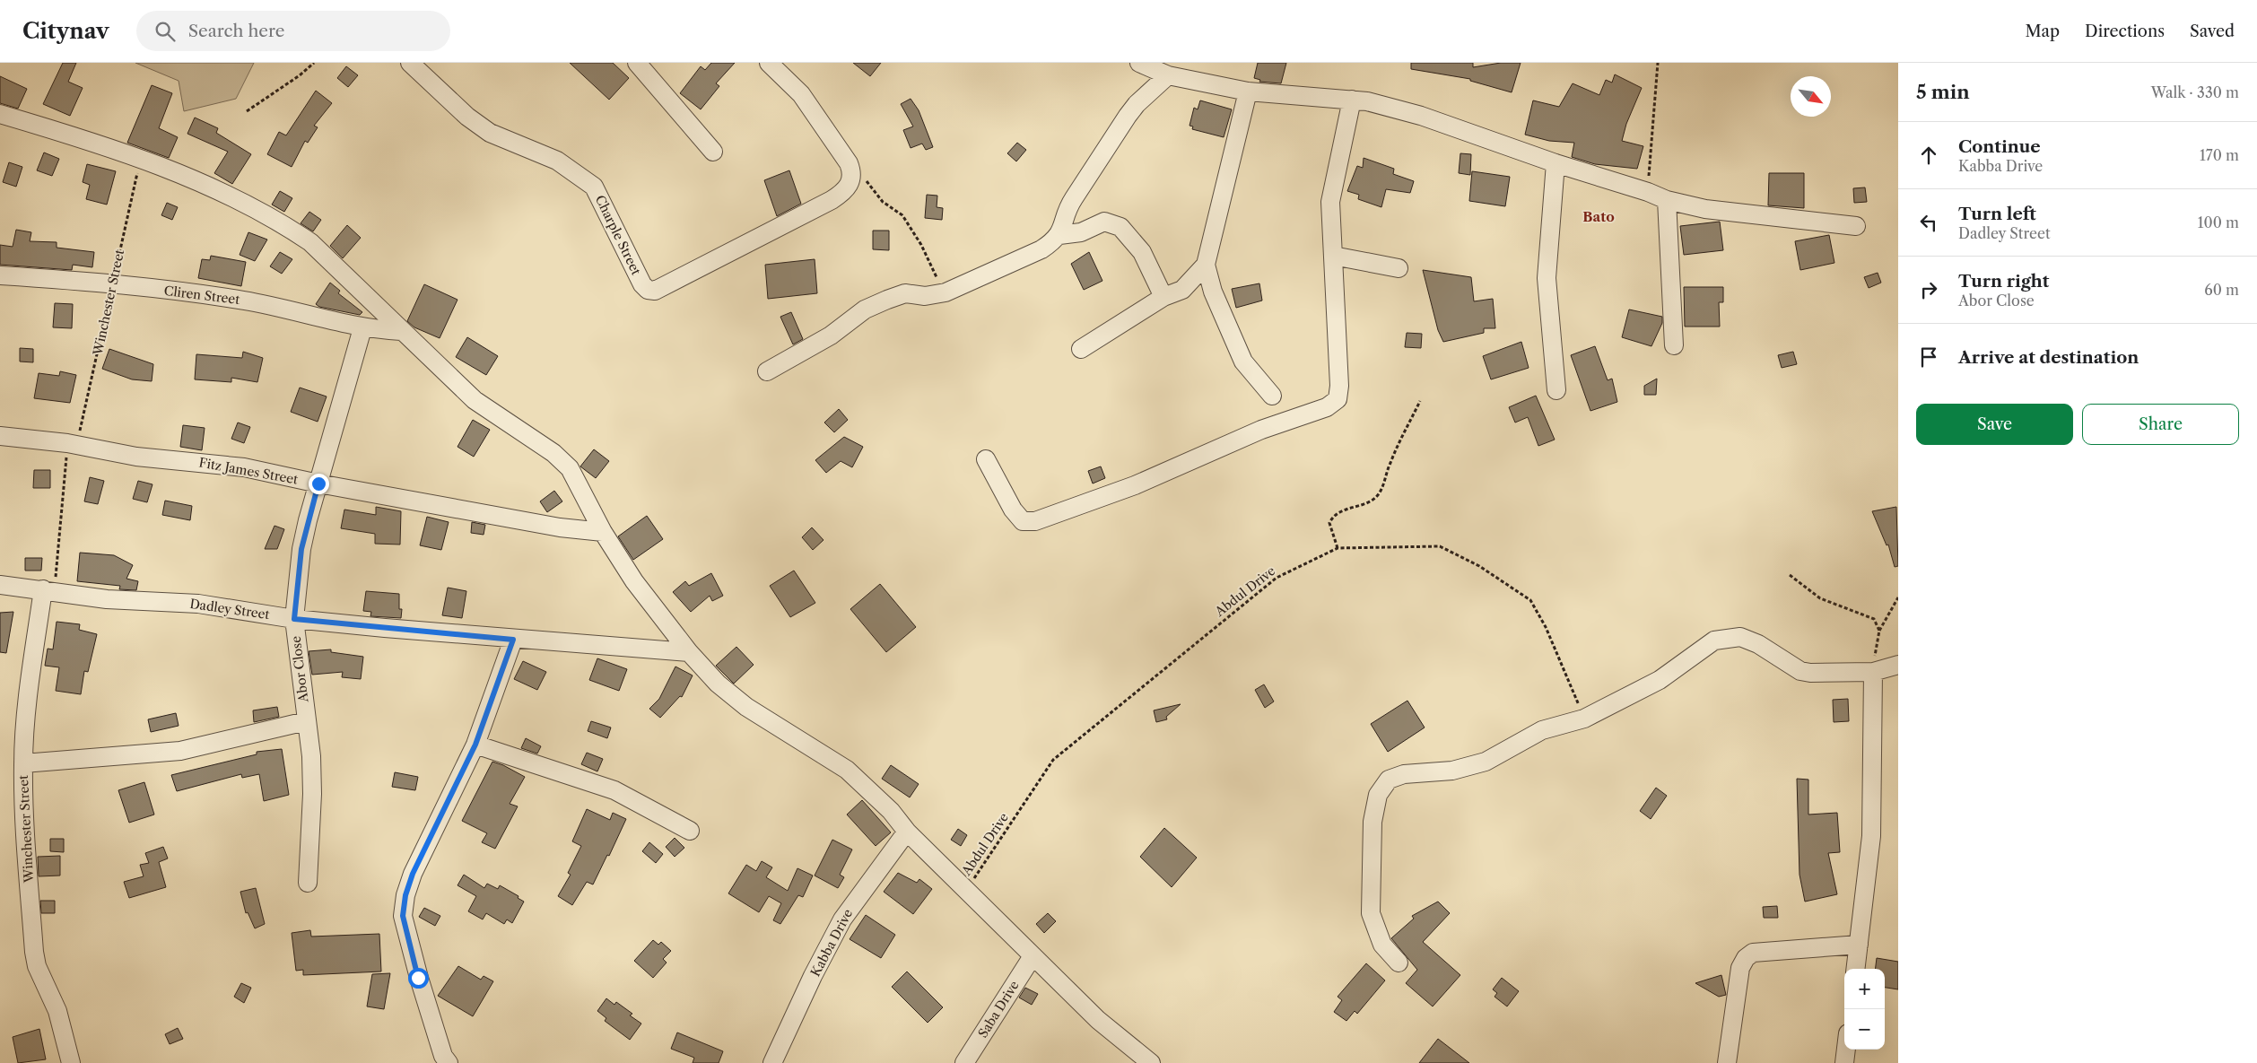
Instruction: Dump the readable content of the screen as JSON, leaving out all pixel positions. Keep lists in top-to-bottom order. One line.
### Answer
{"streets":{"street":["Charple Street","Cliren Street","Winchester Street","Fitz James Street","Dadley Street","Abor Close","Kabba Drive","Saba Drive"],"path":["Abdul Drive"]},"crossings":[["Cliren Street","Winchester Street"],["Cliren Street","Abor Close"],["Winchester Street","Fitz James Street"],["Winchester Street","Dadley Street"],["Fitz James Street","Abor Close"],["Dadley Street","Abor Close"]],"districts":["Bato"],"north":"bottom right","page":{"header":"Citynav","search":"Search here","nav":["Map","Directions","Saved"],"heading":["5 min","Walk · 330 m"],"list":[["Continue","Kabba Drive","170 m"],["Turn left","Dadley Street","100 m"],["Turn right","Abor Close","60 m"],"Arrive at destination"],"buttons":["Save","Share"],"map_buttons":["+","−"]}}
